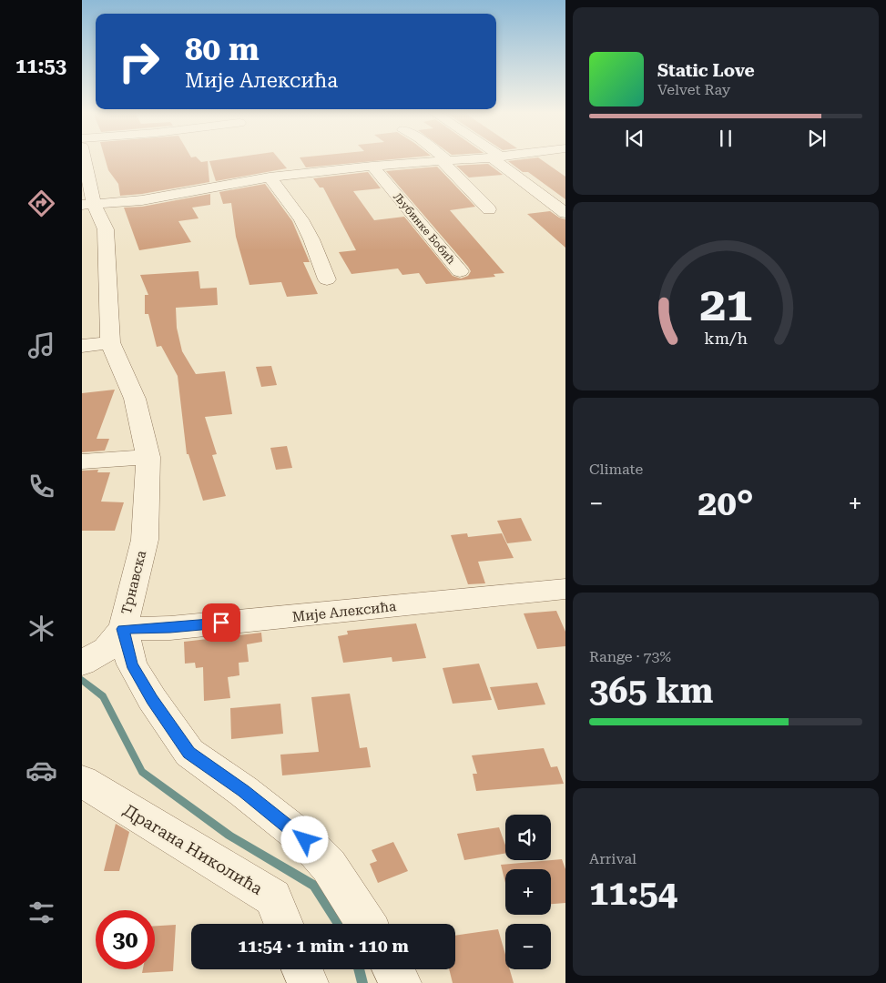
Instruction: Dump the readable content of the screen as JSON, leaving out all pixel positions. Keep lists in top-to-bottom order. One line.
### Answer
{"streets":{"street":["Љубинке Бобић","Трнавска","Мије Алексића","Драгана Николића"]},"crossings":[["Трнавска","Мије Алексића"]],"page":{"tabs":"11:53","turn":["80 m","Мије Алексића"],"song":["Static Love","Velvet Ray"],"tile":["Climate",["Range · 73%","365 km"],["Arrival","11:54"]],"heat":["−","20°","+"],"map_buttons":["+","−"],"limit":"30","trip":"11:54 · 1 min · 110 m","gauge":["21","km/h"]}}
